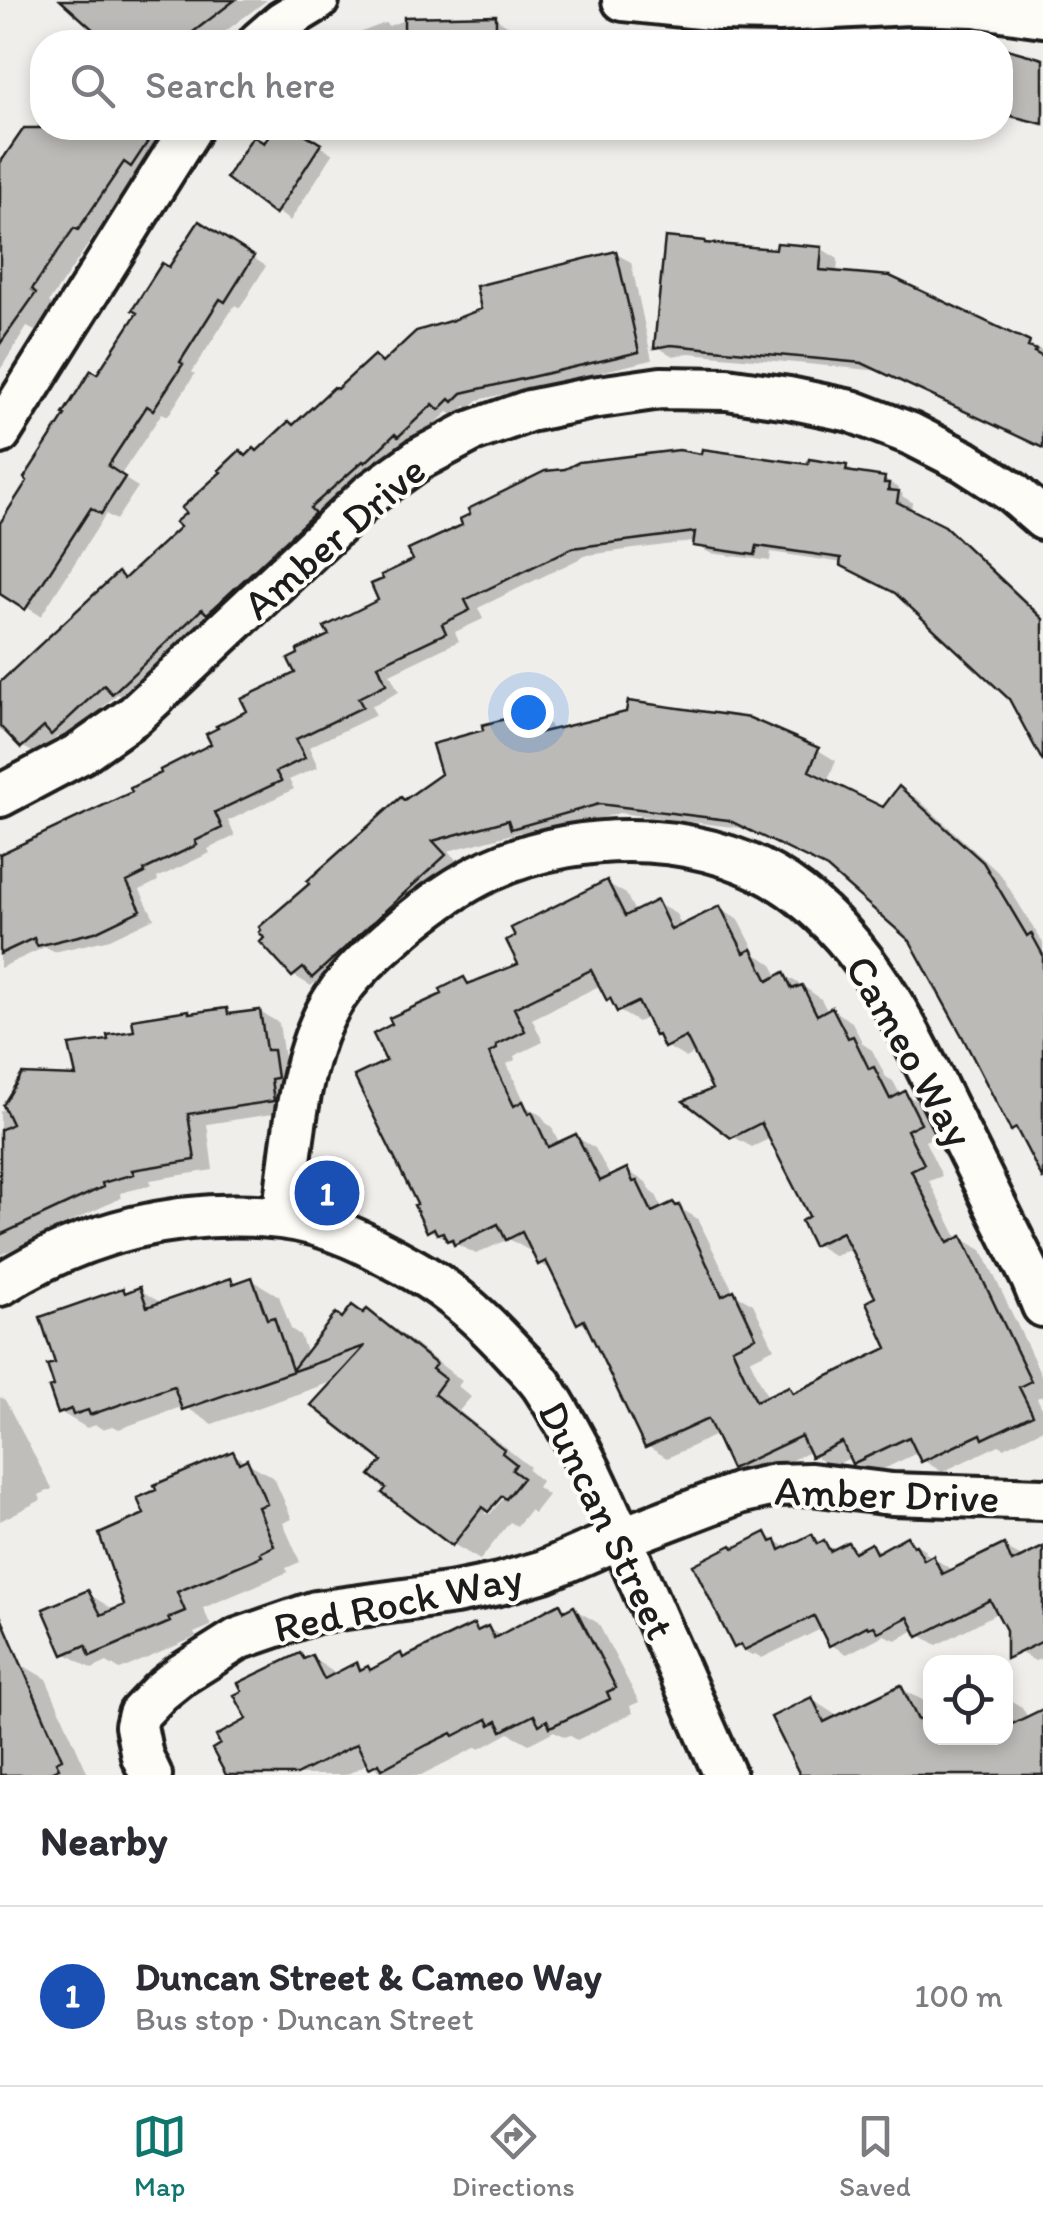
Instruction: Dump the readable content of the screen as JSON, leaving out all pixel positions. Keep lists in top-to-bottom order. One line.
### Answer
{"streets":{"street":["Amber Drive","Cameo Way","Duncan Street","Red Rock Way"]},"crossings":[["Amber Drive","Duncan Street"],["Amber Drive","Red Rock Way"],["Cameo Way","Duncan Street"],["Duncan Street","Red Rock Way"]],"page":{"search":"Search here","pins":"1","heading":"Nearby","list":[{"mark":"1","name":"Duncan Street & Cameo Way","note":"Bus stop · Duncan Street","value":"100 m"}],"nav":["Map","Directions","Saved"]}}
